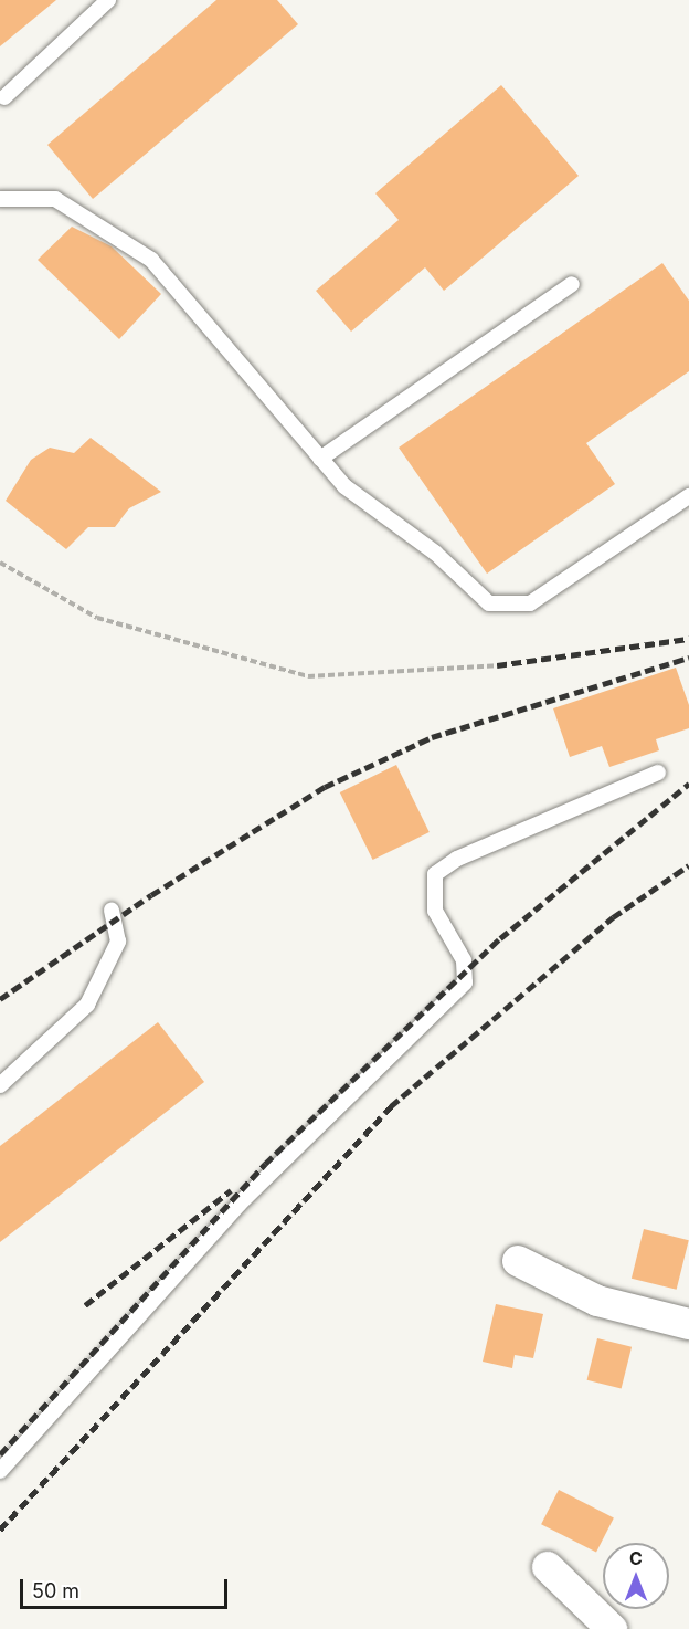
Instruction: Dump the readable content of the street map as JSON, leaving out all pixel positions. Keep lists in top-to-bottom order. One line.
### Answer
{"scale_bar":"50 m","north":"top"}
